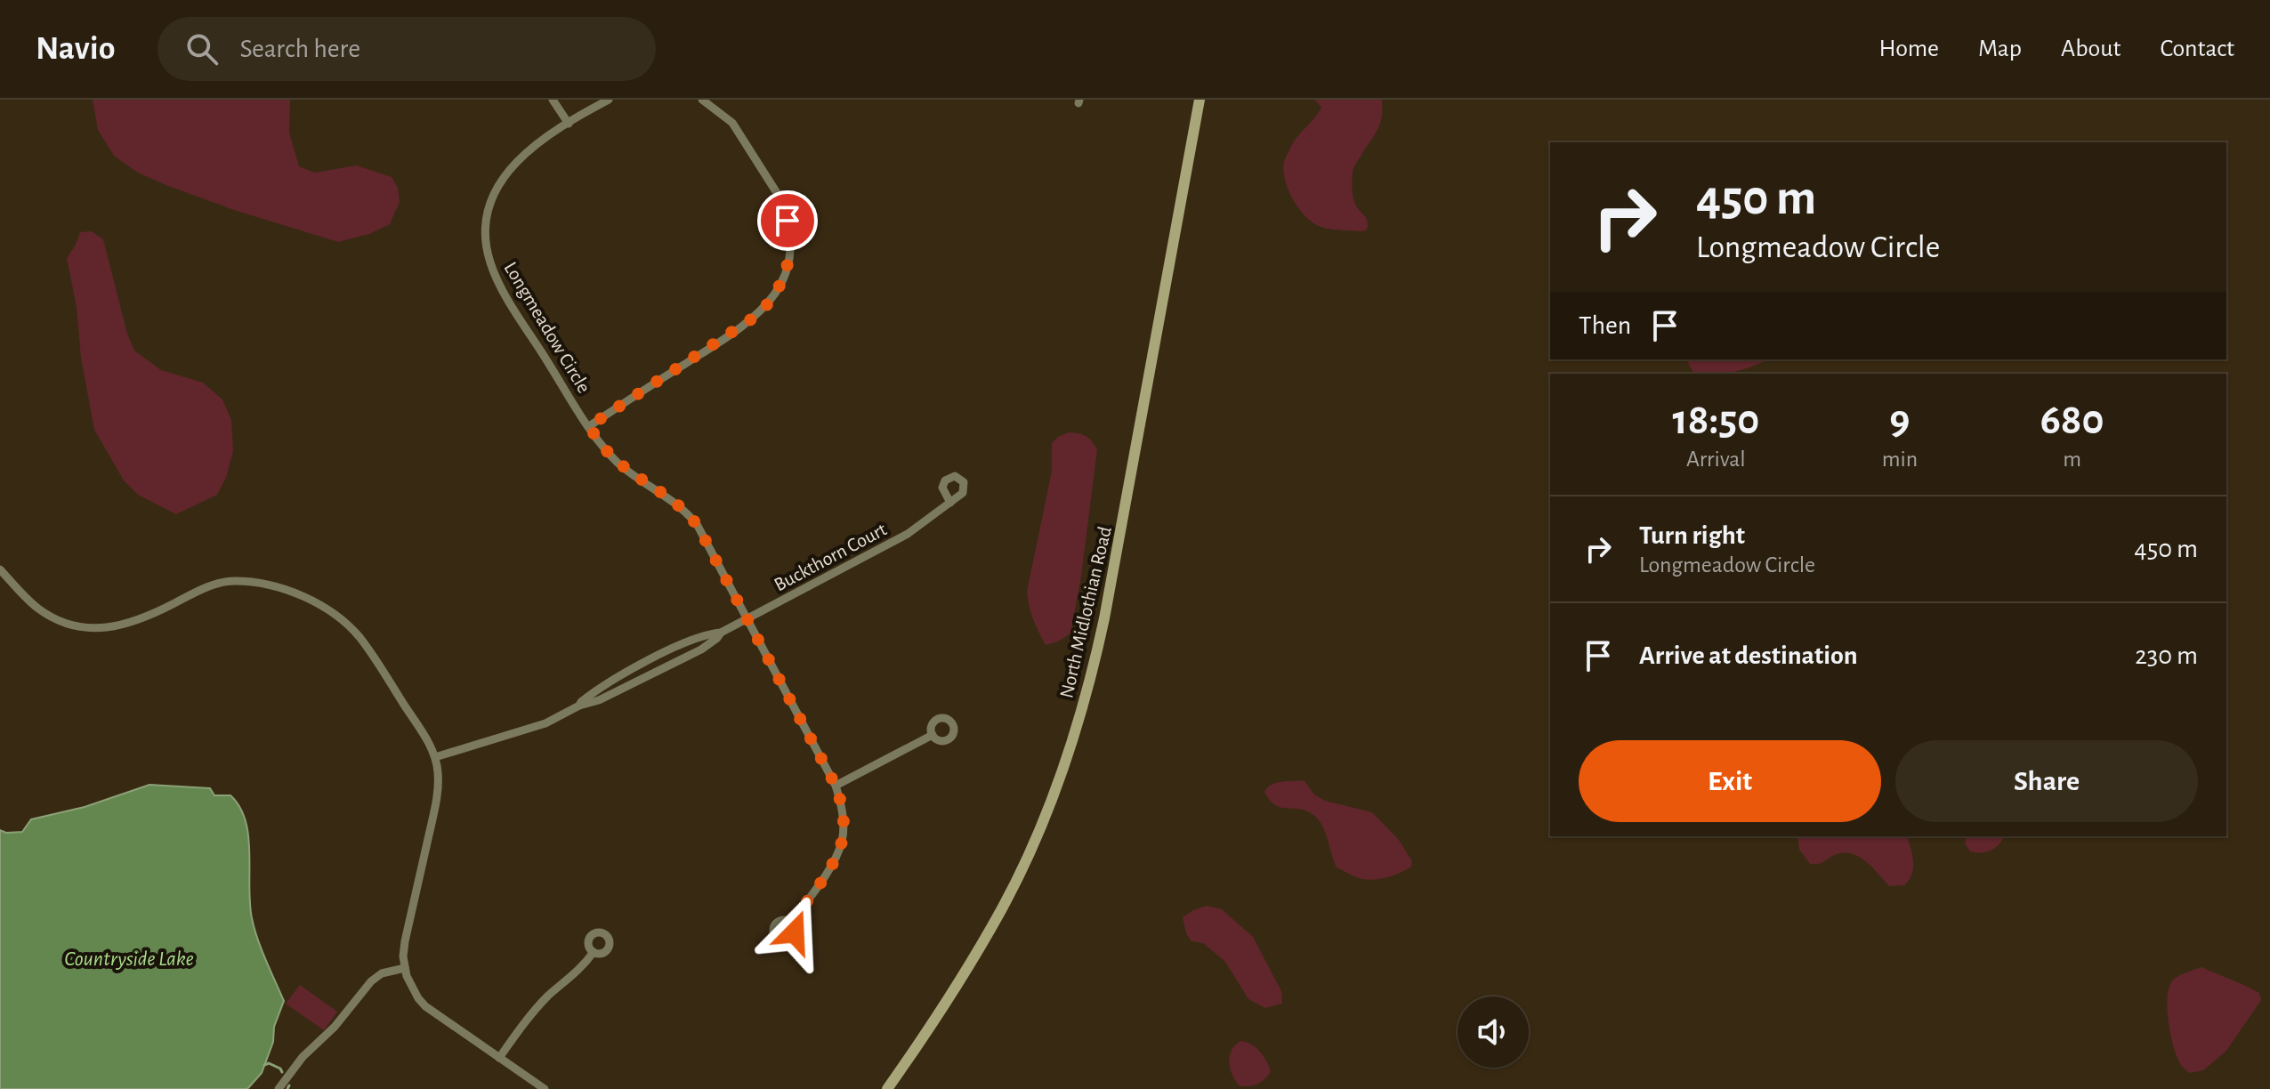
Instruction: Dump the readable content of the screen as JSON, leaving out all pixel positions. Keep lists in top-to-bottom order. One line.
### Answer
{"streets":{"main road":["North Midlothian Road"],"street":["Longmeadow Circle","Buckthorn Court"]},"crossings":[["Longmeadow Circle","Buckthorn Court"]],"water":["Countryside Lake"],"page":{"header":"Navio","search":"Search here","nav":["Home","Map","About","Contact"],"turn":["450 m","Longmeadow Circle"],"then":"Then","eta":["18:50","Arrival","9","min","680","m"],"list":[{"name":"Turn right","note":"Longmeadow Circle","value":"450 m"},{"name":"Arrive at destination","value":"230 m"}],"buttons":["Exit","Share"]}}
